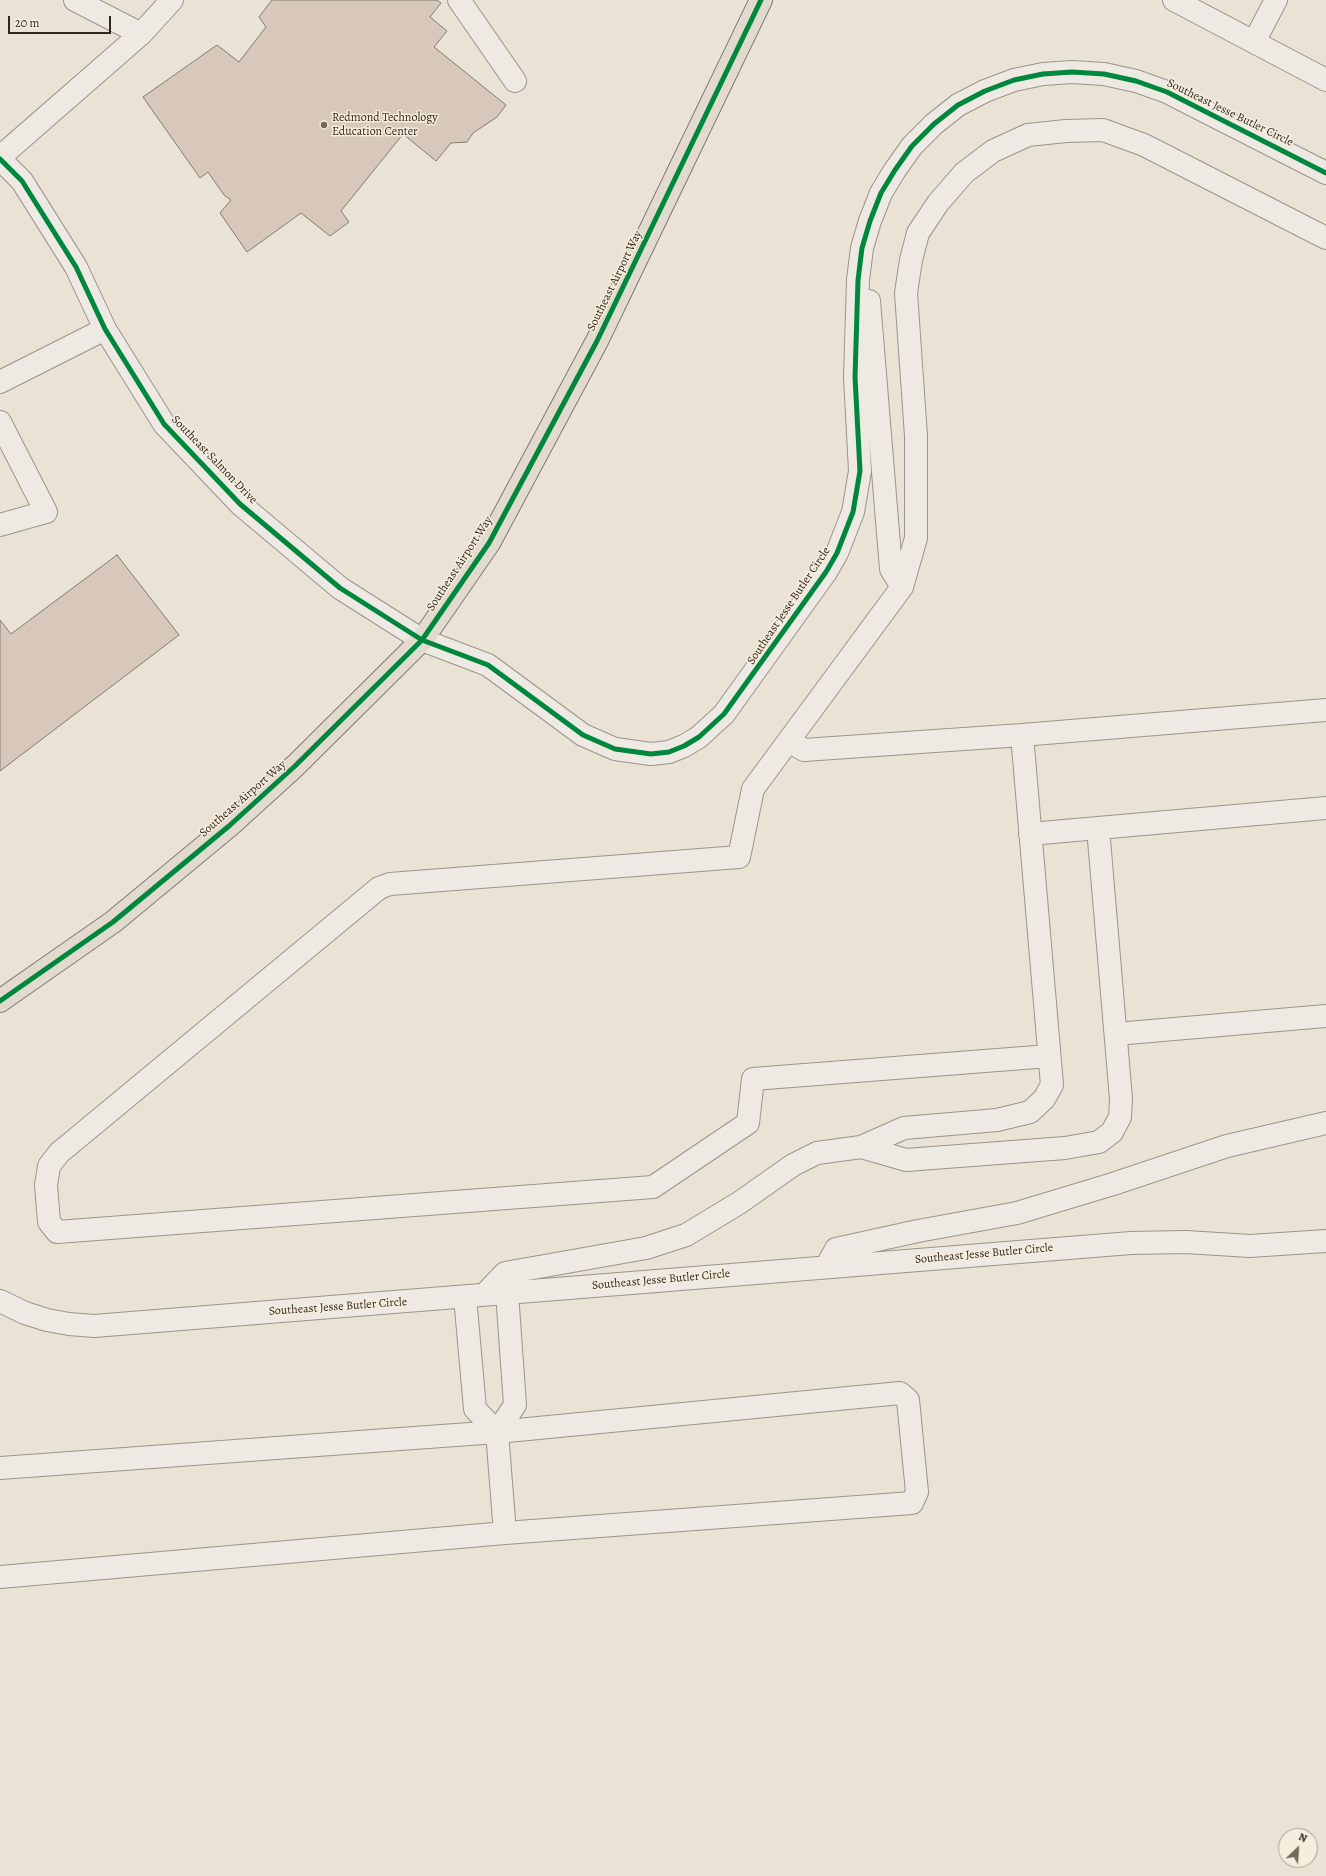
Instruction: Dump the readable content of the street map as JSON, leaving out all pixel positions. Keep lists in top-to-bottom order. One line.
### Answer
{"streets":{"main road":["Southeast Airport Way"],"street":["Southeast Jesse Butler Circle","Southeast Salmon Drive"]},"crossings":[["Southeast Jesse Butler Circle","Southeast Airport Way"],["Southeast Jesse Butler Circle","Southeast Salmon Drive"],["Southeast Airport Way","Southeast Salmon Drive"]],"places":["Redmond Technology Education Center"],"scale_bar":"20 m","north":"top right"}
